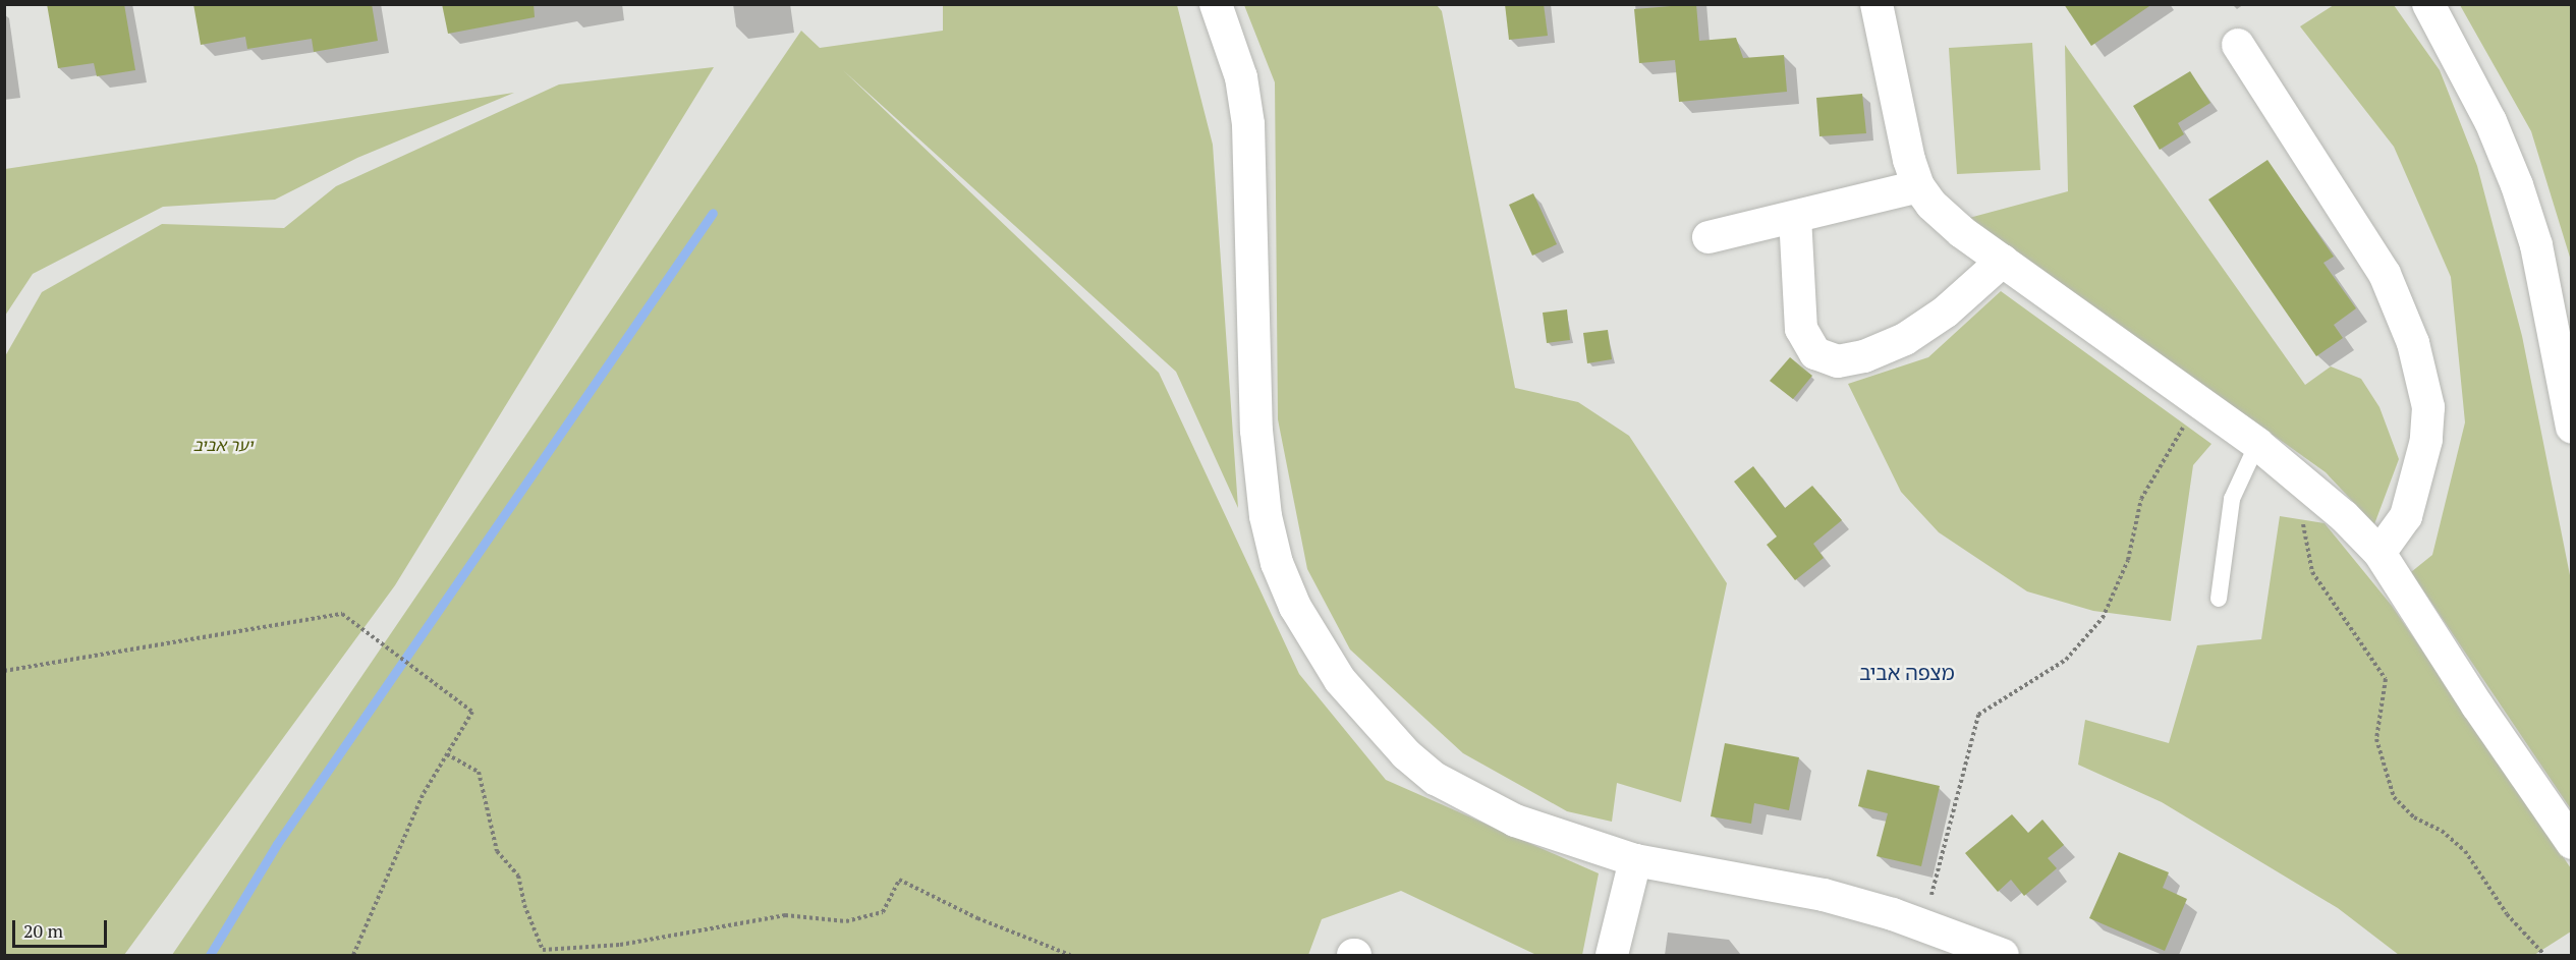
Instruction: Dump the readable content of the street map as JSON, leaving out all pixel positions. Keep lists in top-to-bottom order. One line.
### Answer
{"districts":["מצפה אביב"],"parks":["יער אביב"],"scale_bar":"20 m"}
